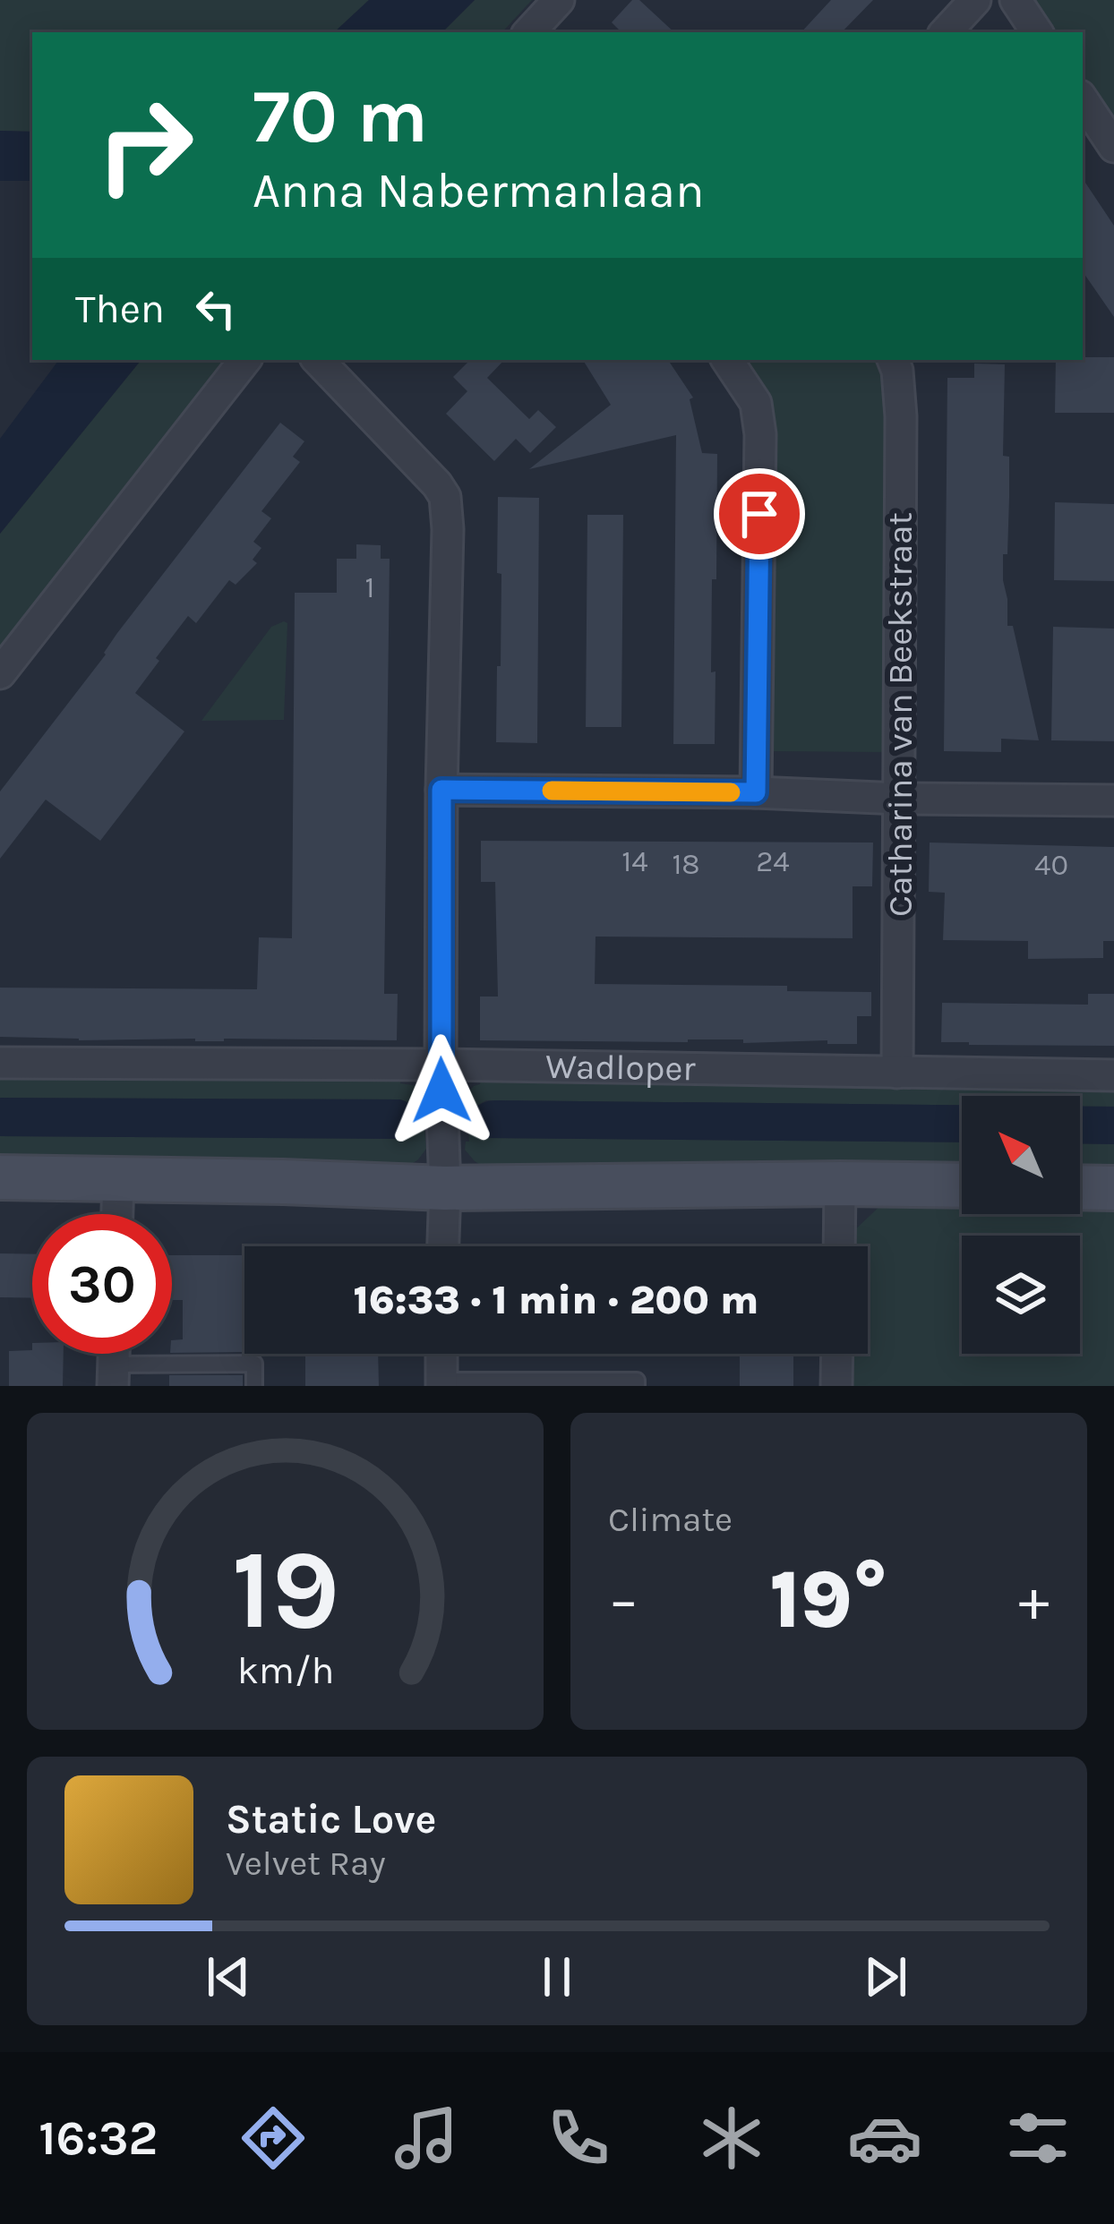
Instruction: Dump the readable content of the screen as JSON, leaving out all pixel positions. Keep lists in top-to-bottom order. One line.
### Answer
{"streets":{"street":["Catharina van Beekstraat","Wadloper"]},"crossings":[["Catharina van Beekstraat","Wadloper"]],"house_numbers":["1","14","24","18","40"],"north":"top left","page":{"turn":["70 m","Anna Nabermanlaan"],"then":"Then","limit":"30","trip":"16:33 · 1 min · 200 m","tile":"Climate","heat":["−","19°","+"],"song":["Static Love","Velvet Ray"],"tabs":"16:32","gauge":["19","km/h"]}}
